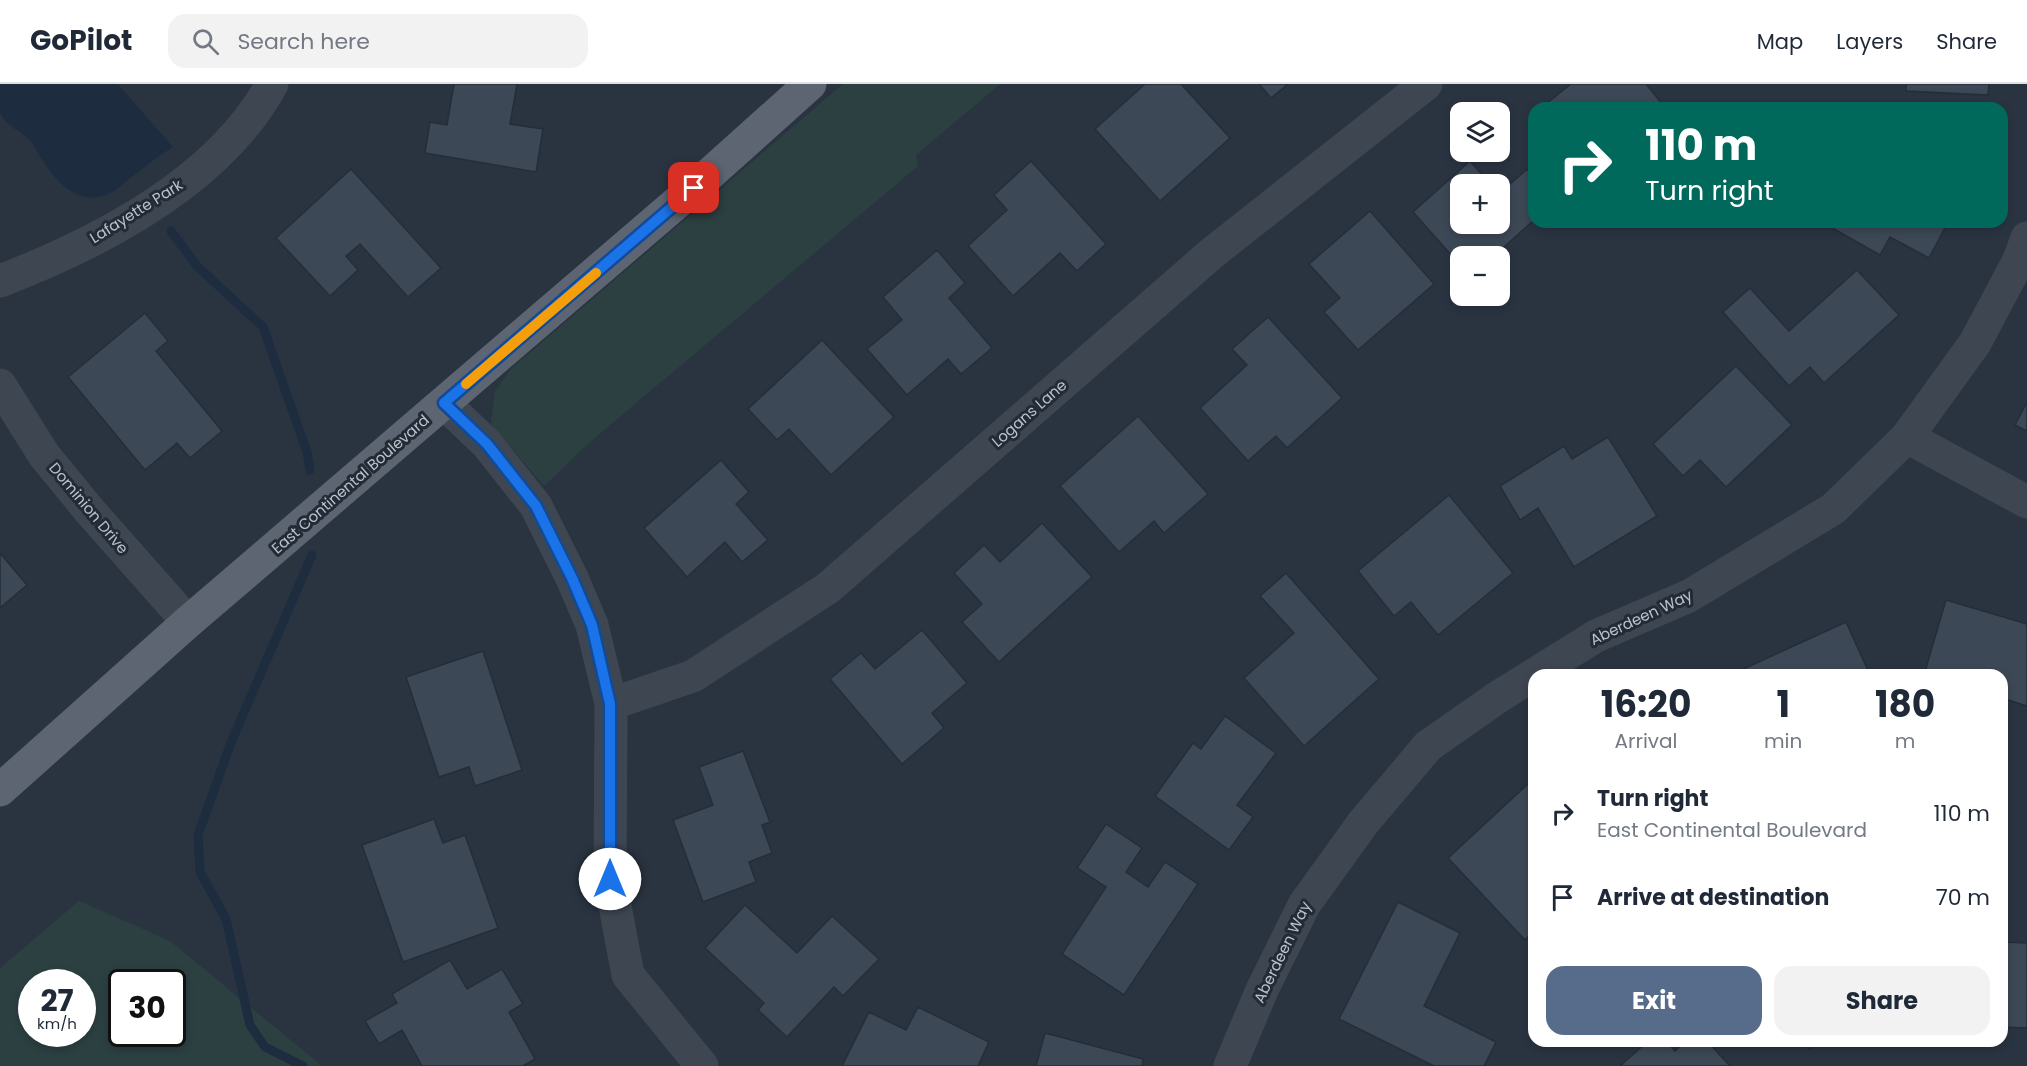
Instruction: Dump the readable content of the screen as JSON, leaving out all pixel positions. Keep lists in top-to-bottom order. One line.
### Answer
{"streets":{"main road":["East Continental Boulevard"],"street":["Lafayette Park","Logans Lane","Dominion Drive","Aberdeen Way"]},"crossings":[["East Continental Boulevard","Dominion Drive"]],"page":{"header":"GoPilot","search":"Search here","nav":["Map","Layers","Share"],"map_buttons":["+","−"],"turn":["110 m","Turn right"],"eta":["16:20","Arrival","1","min","180","m"],"list":[{"name":"Turn right","note":"East Continental Boulevard","value":"110 m"},{"name":"Arrive at destination","value":"70 m"}],"buttons":["Exit","Share"],"speed":"27 km/h","limit":"30"}}
